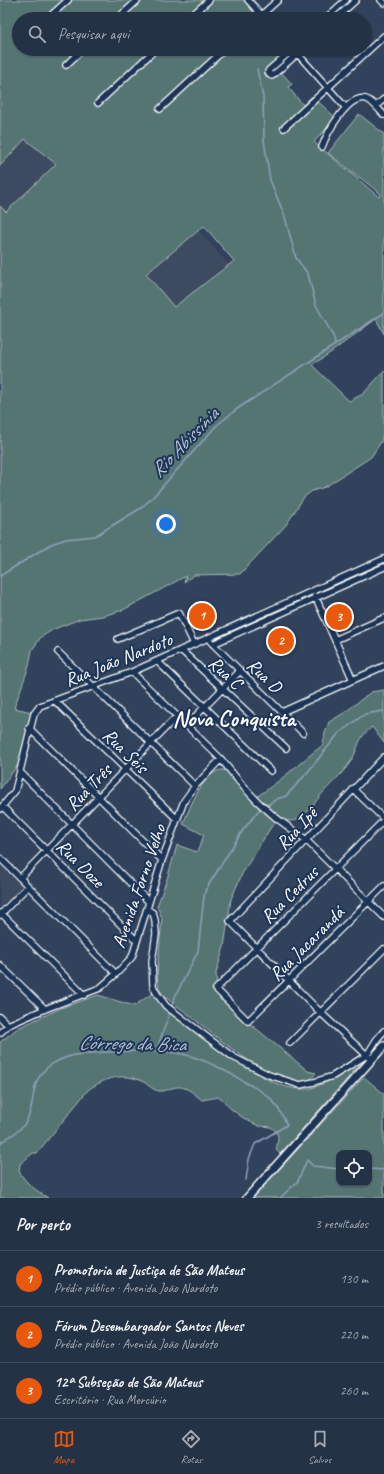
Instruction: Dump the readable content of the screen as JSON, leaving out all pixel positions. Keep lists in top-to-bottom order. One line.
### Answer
{"streets":{"street":["Rua João Nardoto","Rua C","Rua D","Rua Seis","Rua Três","Rua Ipê","Rua Doze","Avenida Forno Velho","Rua Cedrus","Rua Jacarandá"]},"crossings":[["Rua João Nardoto","Rua C"],["Rua João Nardoto","Rua D"],["Rua João Nardoto","Rua Seis"],["Rua Seis","Rua Três"],["Rua Seis","Avenida Forno Velho"],["Rua Três","Rua Doze"],["Rua Ipê","Rua Cedrus"],["Rua Doze","Avenida Forno Velho"],["Rua Cedrus","Rua Jacarandá"]],"districts":["Nova Conquista"],"water":["Rio Abissínia","Córrego da Bica"],"page":{"search":"Pesquisar aqui","pins":["1","3","2"],"heading":["Por perto","3 resultados"],"list":[{"mark":"1","name":"Promotoria de Justiça de São Mateus","note":"Prédio público · Avenida João Nardoto","value":"130 m"},{"mark":"2","name":"Fórum Desembargador Santos Neves","note":"Prédio público · Avenida João Nardoto","value":"220 m"},{"mark":"3","name":"12ª Subseção de São Mateus","note":"Escritório · Rua Mercúrio","value":"260 m"}],"nav":["Mapa","Rotas","Salvos"]}}
